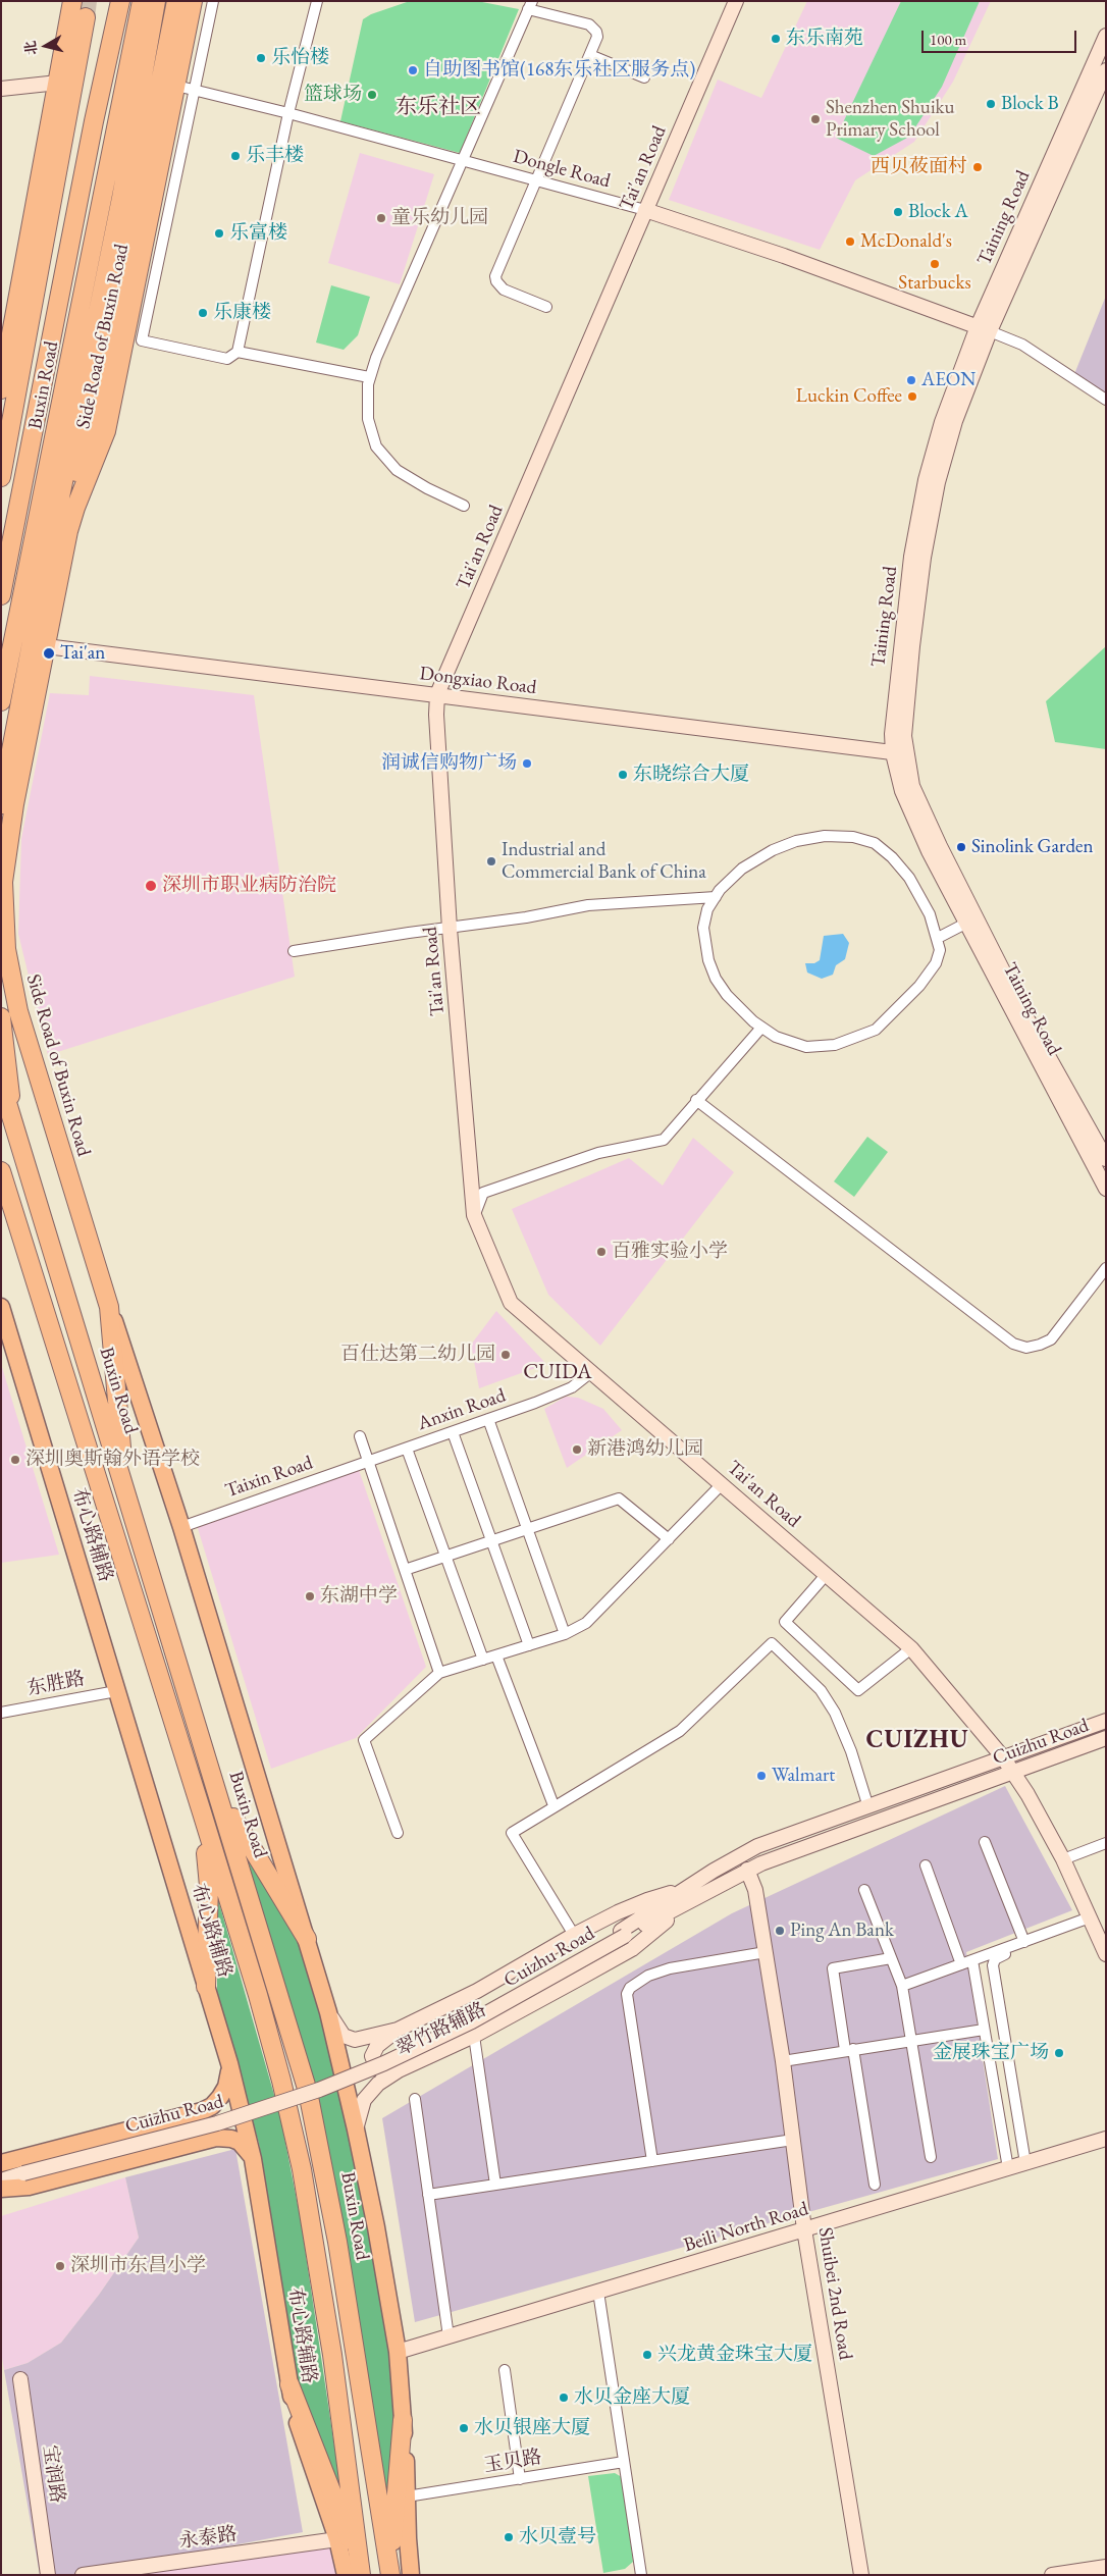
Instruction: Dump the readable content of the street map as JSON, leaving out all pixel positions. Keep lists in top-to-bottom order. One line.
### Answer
{"streets":{"highway":["Side Road of Buxin Road","Buxin Road"],"main road":["布心路辅路"],"street":["Tai'an Road","Dongle Road","Taining Road","Dongxiao Road","Anxin Road","Taixin Road","东胜路","Cuizhu Road","翠竹路辅路","Beili North Road","Shuibei 2nd Road","玉贝路","宝润路","永泰路"]},"crossings":[["Tai'an Road","Dongle Road"],["Tai'an Road","Dongxiao Road"],["Tai'an Road","Anxin Road"],["Tai'an Road","Cuizhu Road"],["Dongle Road","Taining Road"],["Dongle Road","Side Road of Buxin Road"],["Taining Road","Dongxiao Road"],["Side Road of Buxin Road","Buxin Road"],["Side Road of Buxin Road","Dongxiao Road"],["Anxin Road","Taixin Road"],["布心路辅路","东胜路"],["布心路辅路","永泰路"],["Cuizhu Road","翠竹路辅路"],["Cuizhu Road","Shuibei 2nd Road"],["Beili North Road","Shuibei 2nd Road"]],"districts":["东乐社区","CUIDA","CUIZHU"],"places":["东乐南苑","乐怡楼","自助图书馆(168东乐社区服务点)","篮球场","Block B","Shenzhen Shuiku Primary School","乐丰楼","西贝莜面村","Block A","童乐幼儿园","乐富楼","McDonald's","Starbucks","乐康楼","AEON","Luckin Coffee","Tai'an","润诚信购物广场","东晓综合大厦","Sinolink Garden","Industrial and Commercial Bank of China","深圳市职业病防治院","百雅实验小学","百仕达第二幼儿园","新港鸿幼儿园","深圳奥斯翰外语学校","东湖中学","Walmart","Ping An Bank","金展珠宝广场","深圳市东昌小学","兴龙黄金珠宝大厦","水贝金座大厦","水贝银座大厦","水贝壹号"],"scale_bar":"100 m","north":"left"}
